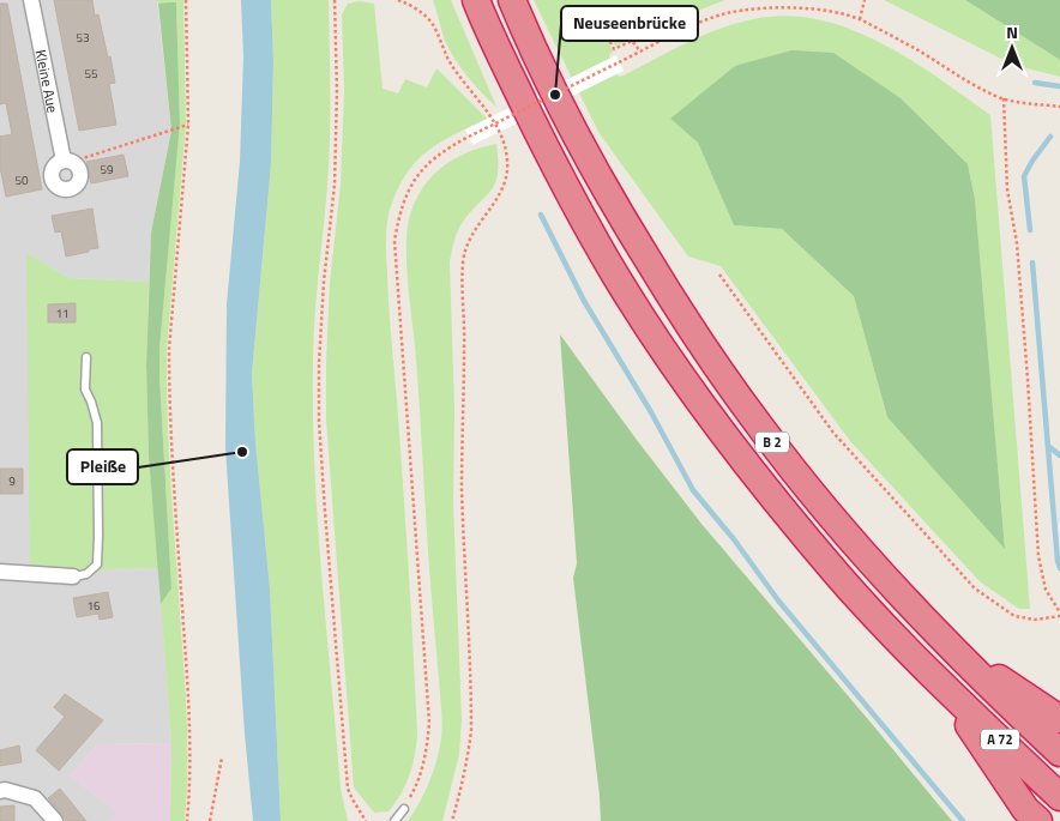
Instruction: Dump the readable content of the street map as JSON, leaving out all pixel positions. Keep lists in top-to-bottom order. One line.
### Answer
{"streets":{"highway":["B 2","A 72"],"street":["Kleine Aue"]},"crossings":[["B 2","A 72"]],"places":["Neuseenbrücke","Pleiße"],"house_numbers":["53","55","59","50","11","9","16"],"north":"top"}
